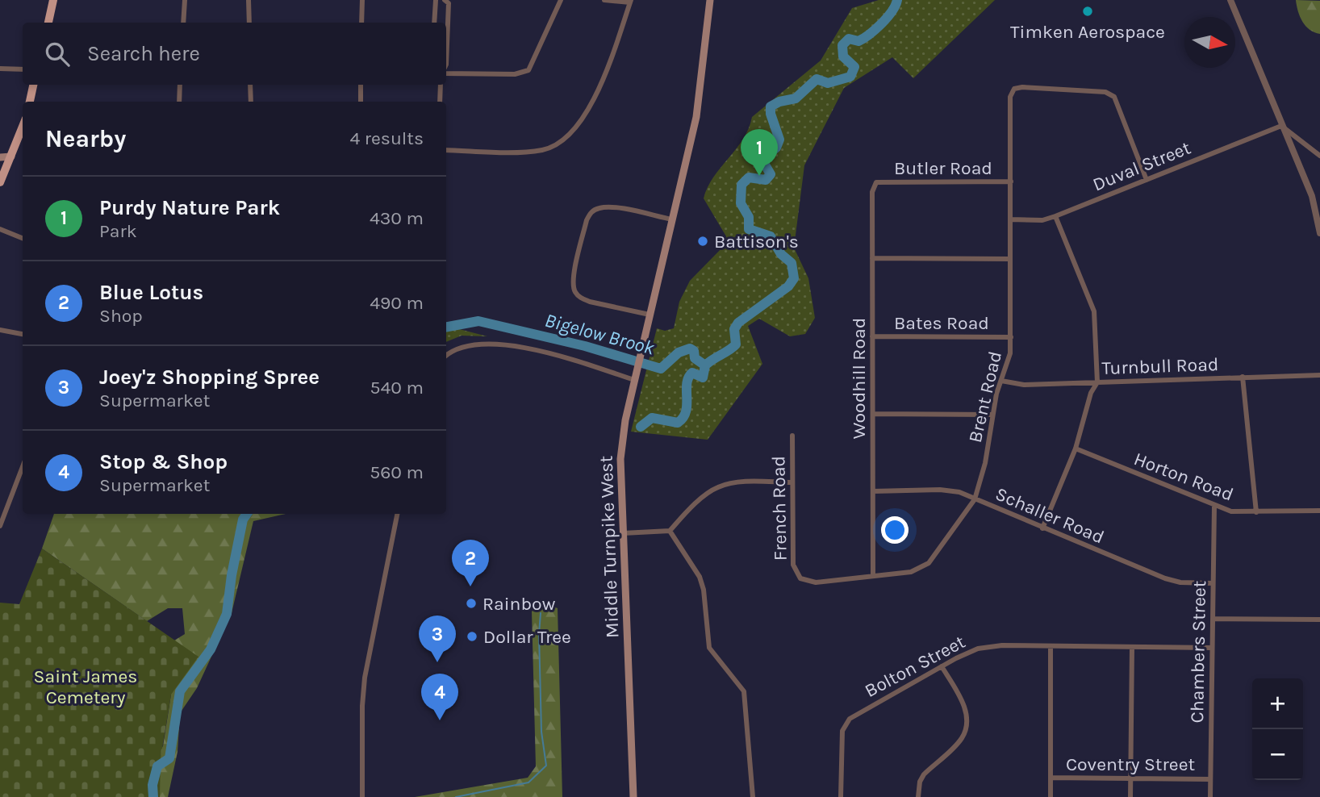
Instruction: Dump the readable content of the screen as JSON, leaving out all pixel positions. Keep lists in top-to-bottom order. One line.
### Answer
{"streets":{"main road":["Middle Turnpike West"],"street":["Duval Street","Butler Road","Bates Road","Turnbull Road","Woodhill Road","Brent Road","Horton Road","French Road","Schaller Road","Chambers Street","Bolton Street","Coventry Street"]},"crossings":[["Duval Street","Brent Road"],["Butler Road","Woodhill Road"],["Butler Road","Brent Road"],["Bates Road","Woodhill Road"],["Bates Road","Brent Road"],["Turnbull Road","Brent Road"],["Woodhill Road","Brent Road"],["Woodhill Road","Schaller Road"],["Brent Road","French Road"],["Brent Road","Schaller Road"],["Horton Road","Chambers Street"],["Schaller Road","Chambers Street"],["Chambers Street","Bolton Street"],["Chambers Street","Coventry Street"]],"water":["Bigelow Brook"],"parks":["Saint James Cemetery"],"places":["Timken Aerospace","Battison's","Rainbow","Dollar Tree"],"north":"right","page":{"search":"Search here","heading":["Nearby","4 results"],"pins":["1","2","3","4"],"list":[{"mark":"1","name":"Purdy Nature Park","note":"Park","value":"430 m"},{"mark":"2","name":"Blue Lotus","note":"Shop","value":"490 m"},{"mark":"3","name":"Joey'z Shopping Spree","note":"Supermarket","value":"540 m"},{"mark":"4","name":"Stop & Shop","note":"Supermarket","value":"560 m"}],"map_buttons":["+","−"]}}
